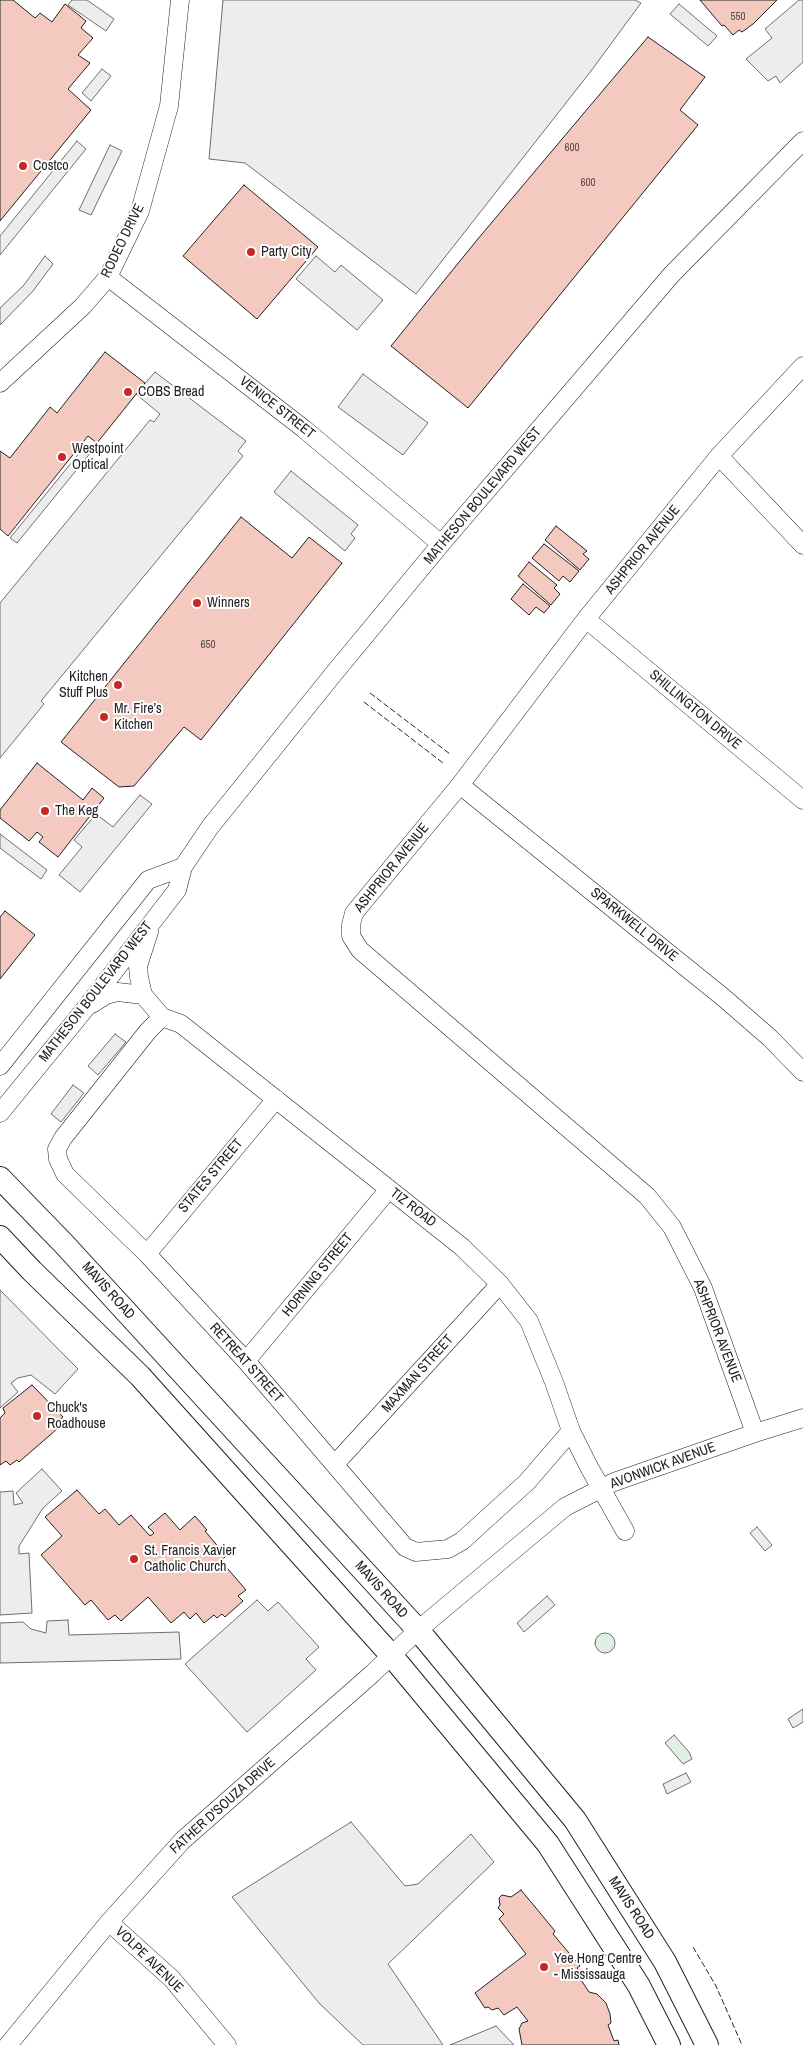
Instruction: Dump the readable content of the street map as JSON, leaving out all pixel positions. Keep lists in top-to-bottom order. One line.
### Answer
{"streets":{"main road":["MAVIS ROAD"],"street":["RODEO DRIVE","VENICE STREET","MATHESON BOULEVARD WEST","ASHPRIOR AVENUE","SHILLINGTON DRIVE","SPARKWELL DRIVE","STATES STREET","TIZ ROAD","HORNING STREET","RETREAT STREET","MAXMAN STREET","AVONWICK AVENUE","FATHER D'SOUZA DRIVE","VOLPE AVENUE"]},"crossings":[["RODEO DRIVE","VENICE STREET"],["VENICE STREET","MATHESON BOULEVARD WEST"],["MATHESON BOULEVARD WEST","TIZ ROAD"],["ASHPRIOR AVENUE","SHILLINGTON DRIVE"],["ASHPRIOR AVENUE","SPARKWELL DRIVE"],["ASHPRIOR AVENUE","AVONWICK AVENUE"],["STATES STREET","TIZ ROAD"],["STATES STREET","RETREAT STREET"],["TIZ ROAD","HORNING STREET"],["TIZ ROAD","RETREAT STREET"],["TIZ ROAD","MAXMAN STREET"],["TIZ ROAD","AVONWICK AVENUE"],["HORNING STREET","RETREAT STREET"],["MAVIS ROAD","AVONWICK AVENUE"],["MAVIS ROAD","FATHER D'SOUZA DRIVE"],["RETREAT STREET","MAXMAN STREET"],["AVONWICK AVENUE","FATHER D'SOUZA DRIVE"],["FATHER D'SOUZA DRIVE","VOLPE AVENUE"]],"places":["Costco","Party City","COBS Bread","Westpoint Optical","Winners","Kitchen Stuff Plus","Mr. Fire’s Kitchen","The Keg","Chuck's Roadhouse","St. Francis Xavier Catholic Church","Yee Hong Centre - Mississauga"],"house_numbers":["550","600","600","650"]}
